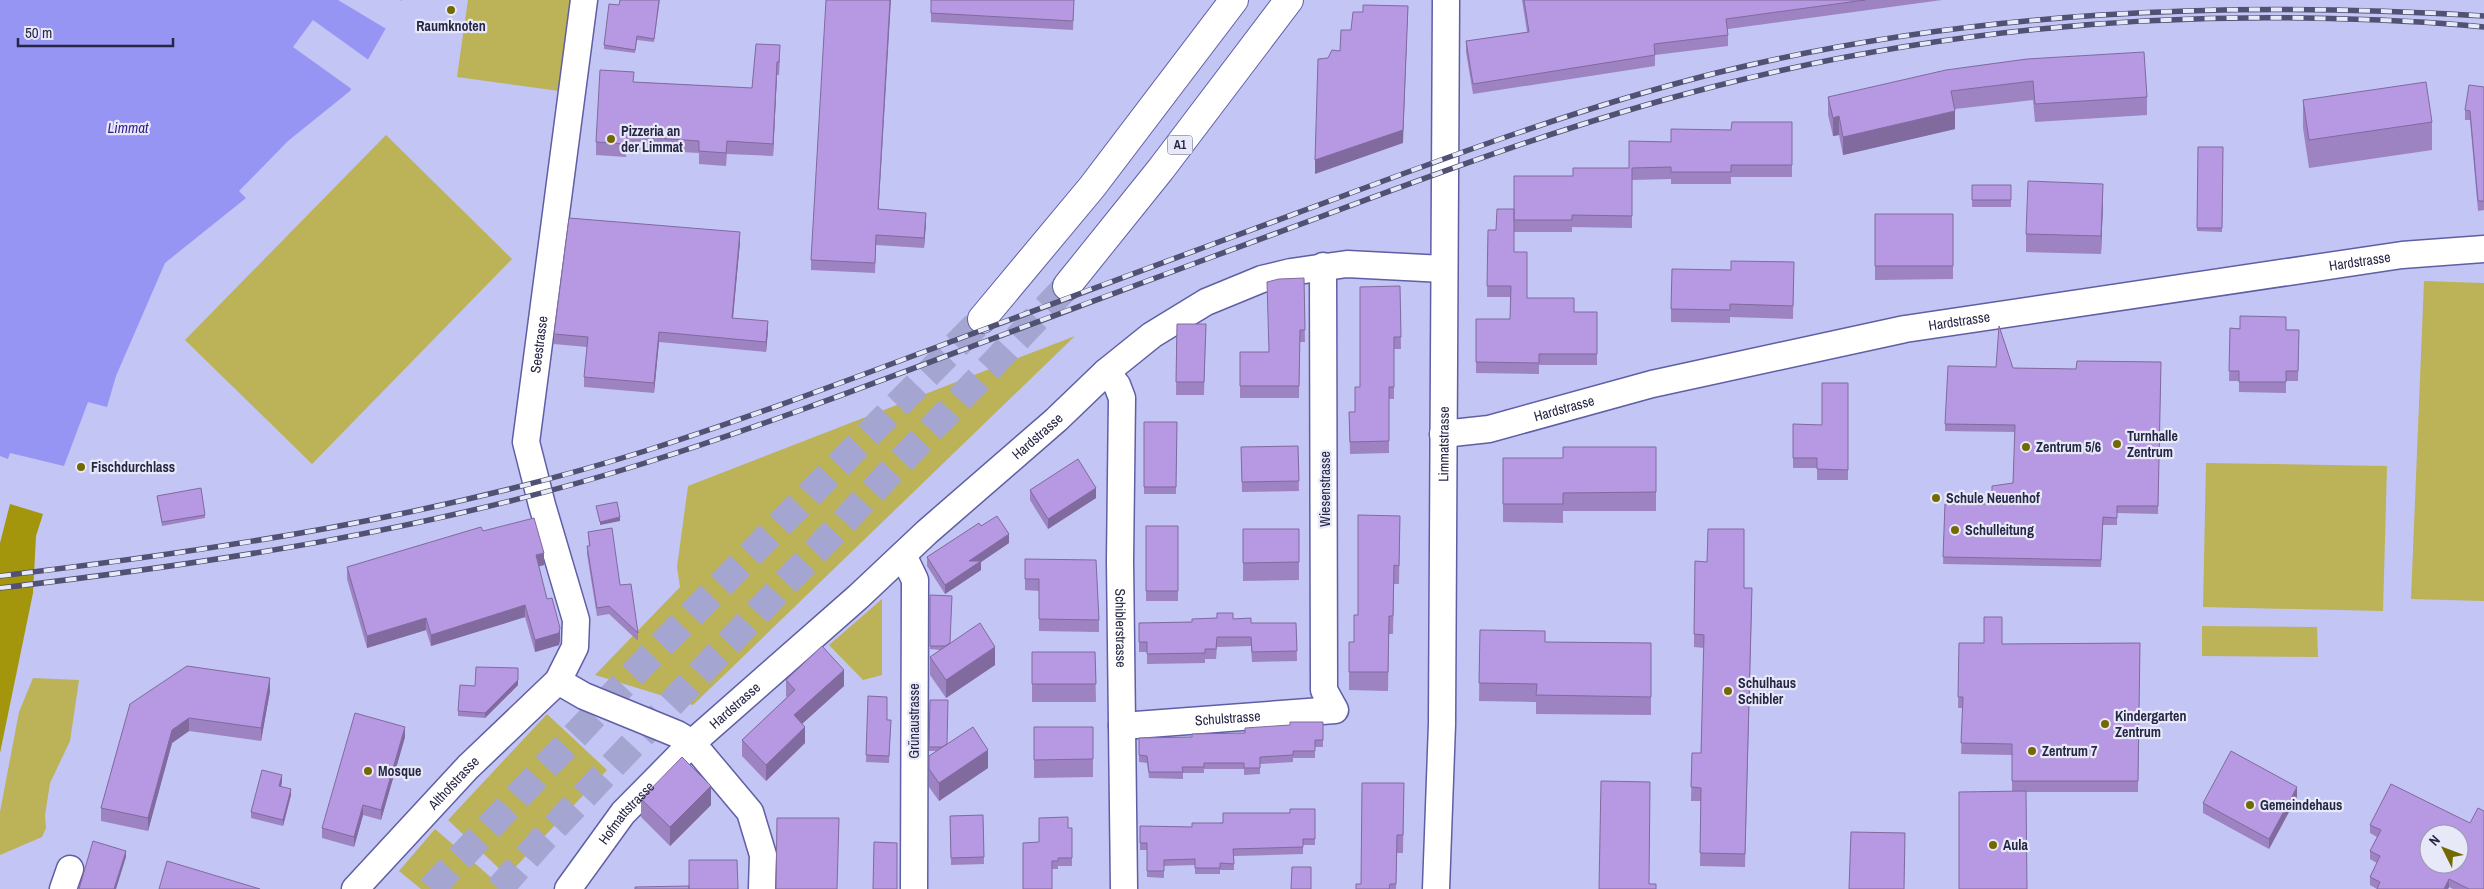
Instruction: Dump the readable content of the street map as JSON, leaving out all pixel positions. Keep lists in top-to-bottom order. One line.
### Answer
{"streets":{"highway":["A1"],"street":["Hardstrasse","Seestrasse","Limmatstrasse","Wiesenstrasse","Schiblerstrasse","Schulstrasse","Grünaustrasse","Althofstrasse","Hofmattstrasse"]},"crossings":[["Hardstrasse","Limmatstrasse"],["Hardstrasse","Wiesenstrasse"],["Hardstrasse","Schiblerstrasse"],["Hardstrasse","Grünaustrasse"],["Hardstrasse","Hofmattstrasse"],["Seestrasse","Althofstrasse"],["Wiesenstrasse","Schulstrasse"],["Schiblerstrasse","Schulstrasse"]],"water":["Limmat"],"places":["Raumknoten","Pizzeria an der Limmat","Turnhalle Zentrum","Zentrum 5/6","Fischdurchlass","Schule Neuenhof","Schulleitung","Schulhaus Schibler","Kindergarten Zentrum","Zentrum 7","Mosque","Gemeindehaus","Aula"],"scale_bar":"50 m","north":"top left"}
